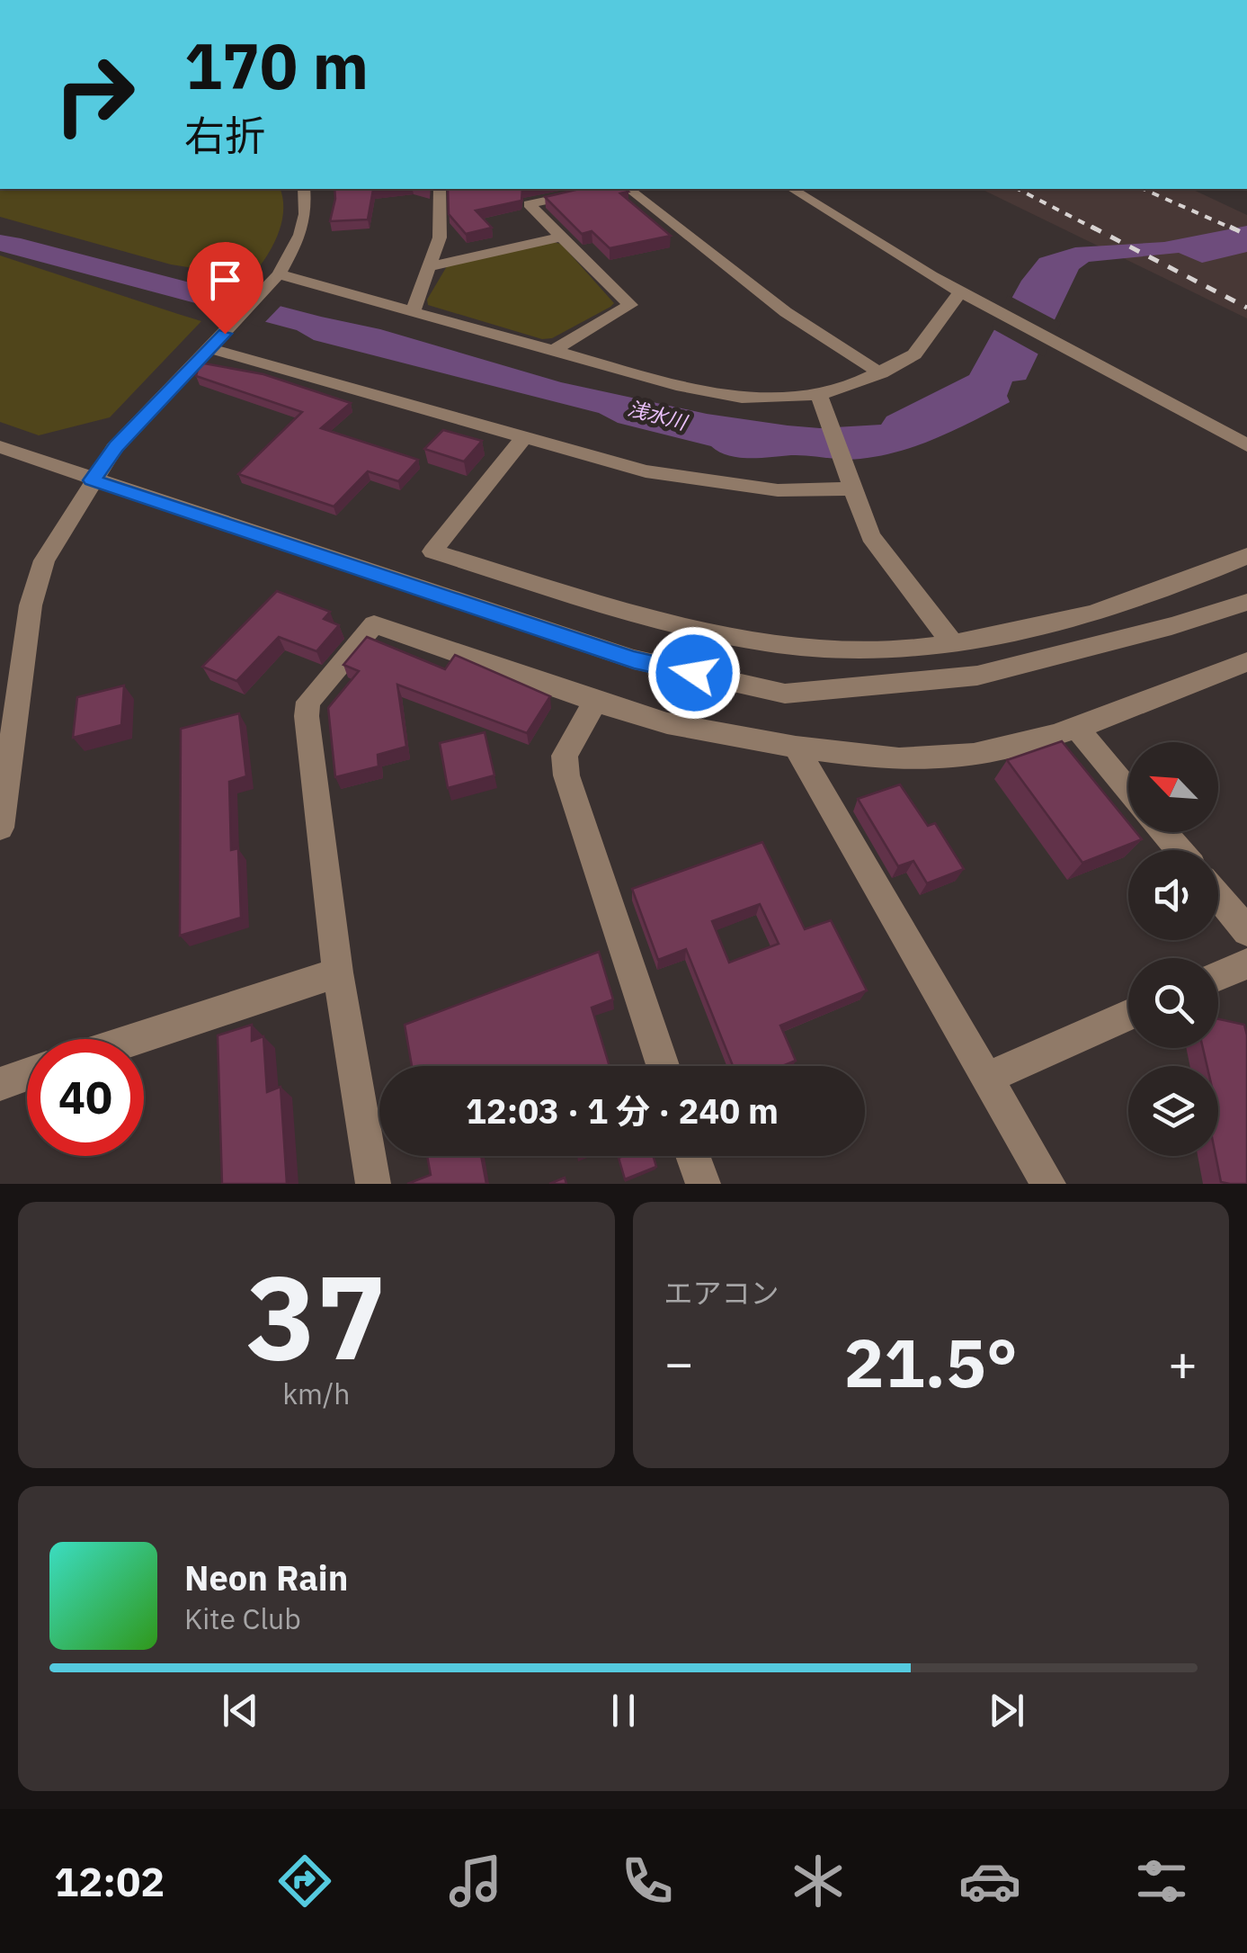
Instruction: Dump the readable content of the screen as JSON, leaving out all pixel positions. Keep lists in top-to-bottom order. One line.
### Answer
{"water":["浅水川"],"north":"top left","page":{"turn":["170 m","右折"],"limit":"40","trip":"12:03 · 1 分 · 240 m","tile":[["37","km/h"],"エアコン"],"heat":["−","21.5°","+"],"song":["Neon Rain","Kite Club"],"tabs":"12:02"}}
